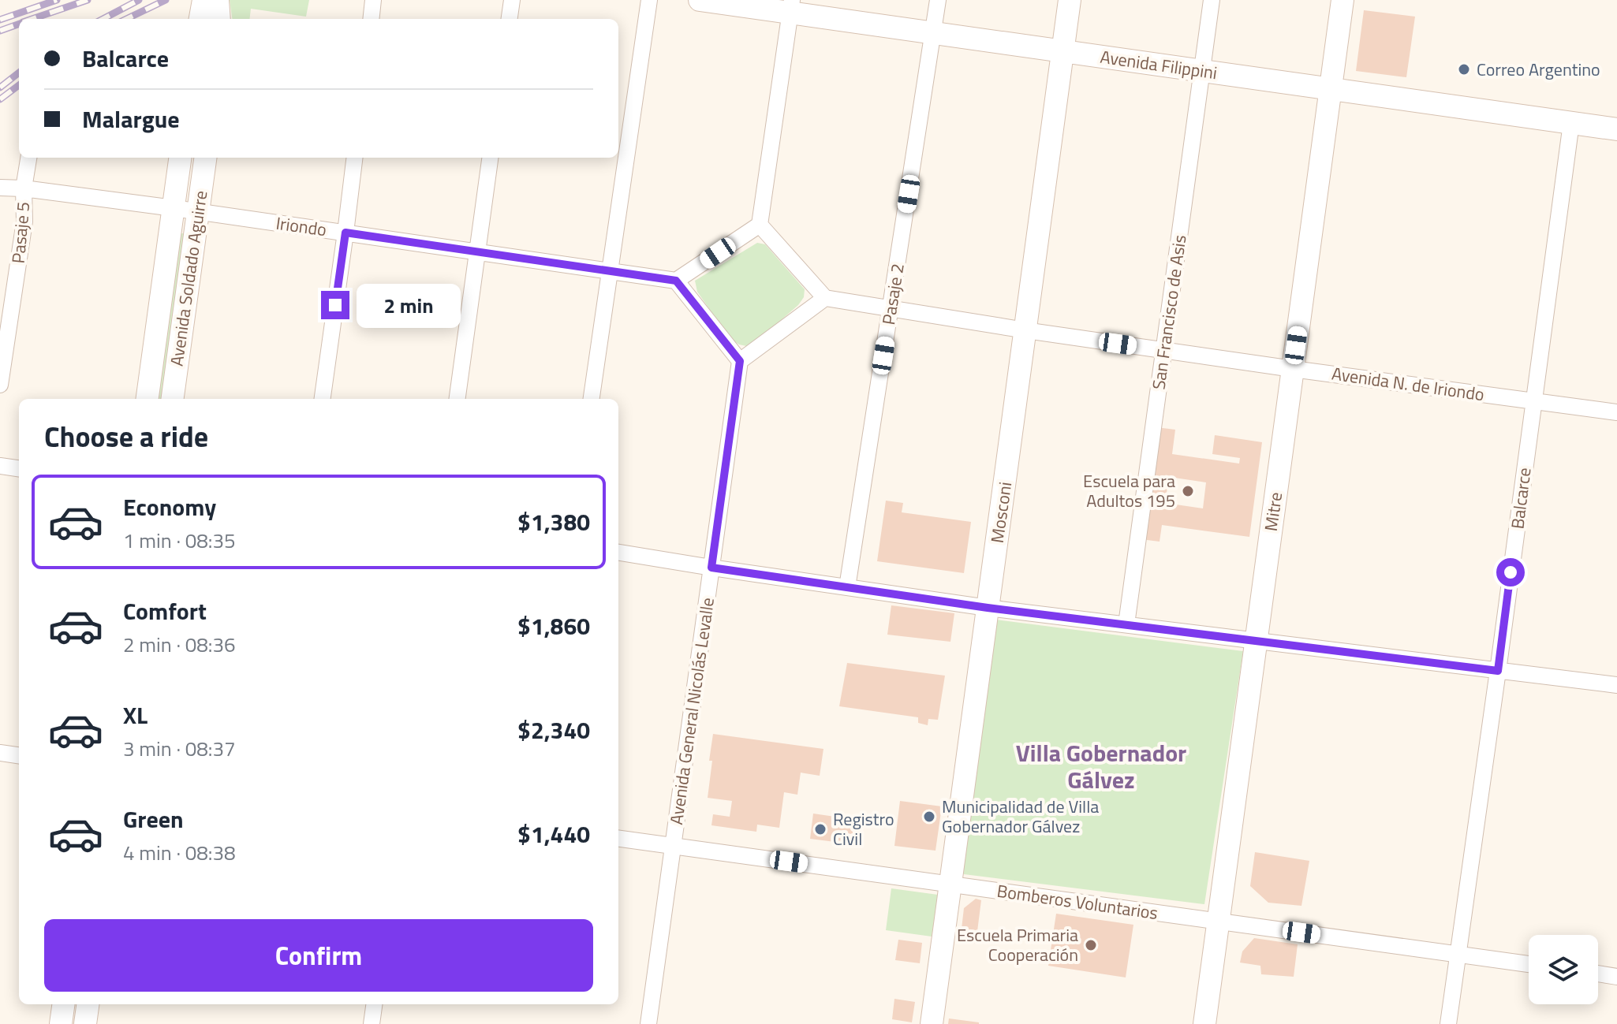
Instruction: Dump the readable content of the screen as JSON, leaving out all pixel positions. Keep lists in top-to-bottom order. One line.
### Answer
{"streets":{"street":["Avenida Filippini","Iriondo","Pasaje 5","Avenida Soldado Aguirre","Pasaje 2","San Francisco de Asis","Avenida N. de Iriondo","Balcarce","Mitre","Mosconi","Avenida General Nicolás Levalle","Bomberos Voluntarios"]},"crossings":[["Avenida Filippini","Pasaje 2"],["Avenida Filippini","San Francisco de Asis"],["Avenida Filippini","Balcarce"],["Avenida Filippini","Mitre"],["Avenida Filippini","Mosconi"],["Iriondo","Pasaje 5"],["Iriondo","Avenida Soldado Aguirre"],["Pasaje 2","Avenida N. de Iriondo"],["San Francisco de Asis","Avenida N. de Iriondo"],["Avenida N. de Iriondo","Balcarce"],["Avenida N. de Iriondo","Mitre"],["Avenida N. de Iriondo","Mosconi"],["Balcarce","Bomberos Voluntarios"],["Mitre","Bomberos Voluntarios"],["Mosconi","Bomberos Voluntarios"],["Avenida General Nicolás Levalle","Bomberos Voluntarios"]],"districts":["Villa Gobernador Gálvez"],"places":["Correo Argentino","Escuela para Adultos 195","Municipalidad de Villa Gobernador Gálvez","Registro Civil","Escuela Primaria Cooperación"],"page":{"banner":["Balcarce","Malargue"],"bubble":"2 min","heading":"Choose a ride","list":[{"name":"Economy","note":"1 min · 08:35","value":"$1,380"},{"name":"Comfort","note":"2 min · 08:36","value":"$1,860"},{"name":"XL","note":"3 min · 08:37","value":"$2,340"},{"name":"Green","note":"4 min · 08:38","value":"$1,440"}],"buttons":"Confirm"}}
